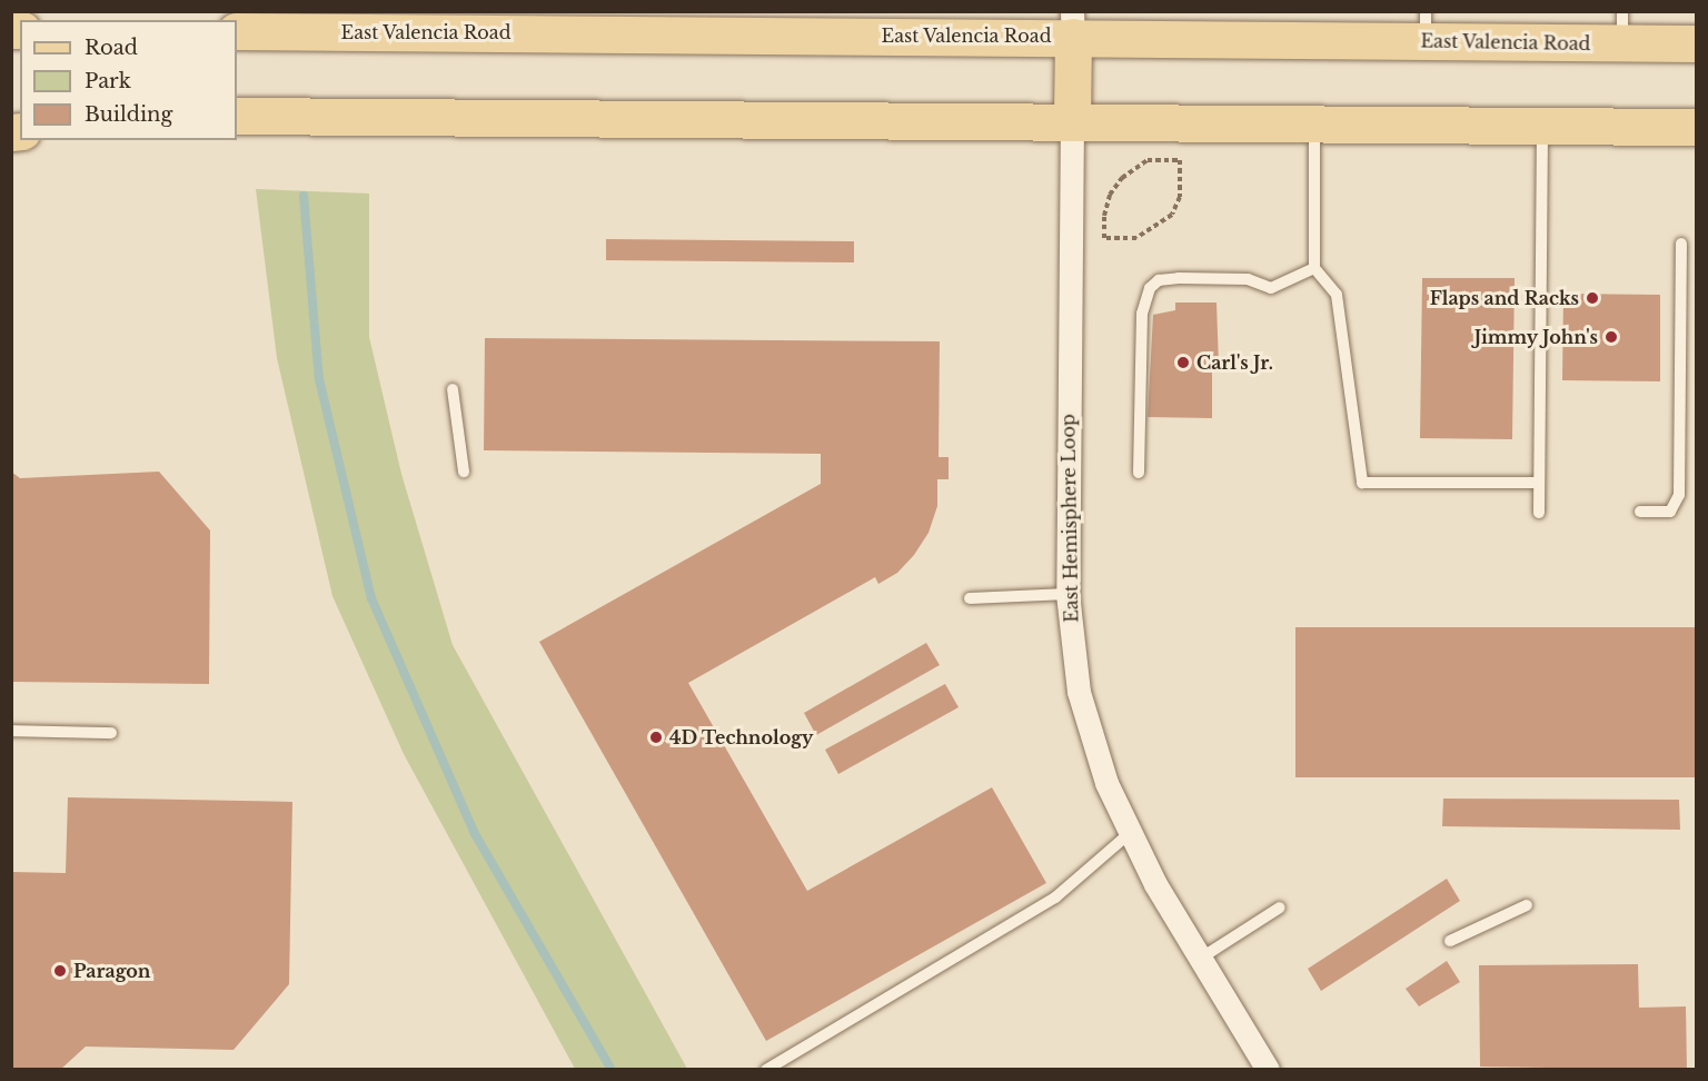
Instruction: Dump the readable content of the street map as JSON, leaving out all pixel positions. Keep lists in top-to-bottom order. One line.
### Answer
{"streets":{"main road":["East Valencia Road"],"street":["East Hemisphere Loop"]},"places":["Flaps and Racks","Jimmy John's","Carl's Jr.","4D Technology","Paragon"],"legend":["Road","Park","Building"]}
